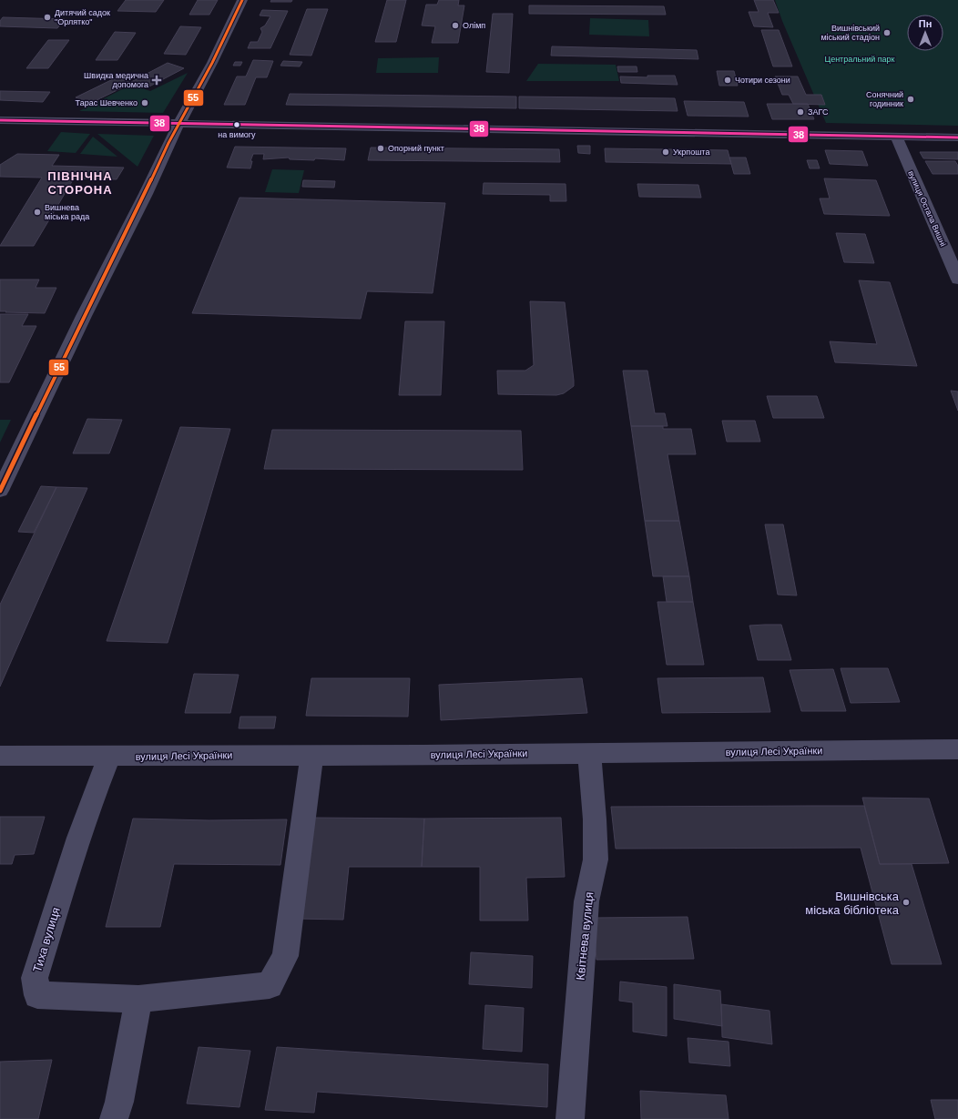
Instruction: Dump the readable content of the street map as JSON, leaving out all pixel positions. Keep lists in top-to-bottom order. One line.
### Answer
{"streets":{"street":["вулиця Остапа Вишні","вулиця Лесі Українки","Квітнева вулиця","Тиха вулиця"]},"crossings":[["вулиця Лесі Українки","Квітнева вулиця"],["вулиця Лесі Українки","Тиха вулиця"]],"districts":["ПІВНІЧНА СТОРОНА"],"parks":["Центральний парк"],"places":{"other":["Дитячий садок \"Орлятко\"","Олімп","Вишнівський міський стадіон","Чотири сезони","Сонячний годинник","Тарас Шевченко","ЗАГС","на вимогу","Опорний пункт","Укрпошта","Вишнева міська рада","Вишнівська міська бібліотека"],"health":["Швидка медична допомога"]},"lines":["transit line 55","transit line 38"],"north":"top"}
